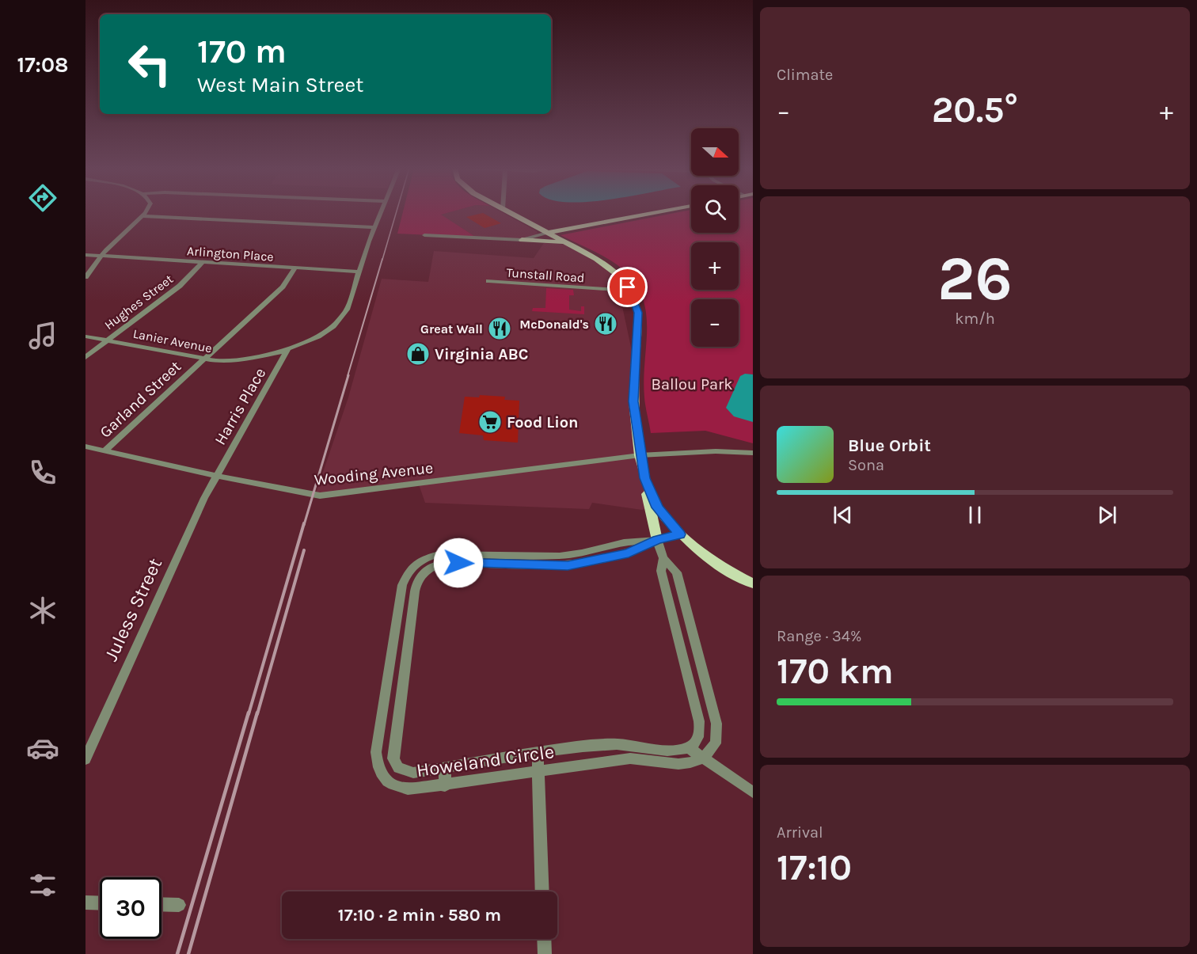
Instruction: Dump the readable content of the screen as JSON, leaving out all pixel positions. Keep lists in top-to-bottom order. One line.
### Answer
{"streets":{"street":["Arlington Place","Tunstall Road","Hughes Street","Lanier Avenue","Garland Street","Harris Place","Wooding Avenue","Juless Street","Howeland Circle"]},"crossings":[["Arlington Place","Hughes Street"],["Arlington Place","Lanier Avenue"],["Arlington Place","Garland Street"],["Hughes Street","Lanier Avenue"],["Lanier Avenue","Garland Street"],["Lanier Avenue","Harris Place"],["Garland Street","Wooding Avenue"],["Harris Place","Wooding Avenue"],["Harris Place","Juless Street"],["Wooding Avenue","Juless Street"]],"parks":["Ballou Park"],"places":{"restaurant":["McDonald's","Great Wall"],"shop":["Virginia ABC"],"supermarket":["Food Lion"]},"north":"right","page":{"tabs":"17:08","tile":["Climate",["26","km/h"],["Range · 34%","170 km"],["Arrival","17:10"]],"turn":["170 m","West Main Street"],"heat":["−","20.5°","+"],"map_buttons":["+","−"],"song":["Blue Orbit","Sona"],"limit":"30","trip":"17:10 · 2 min · 580 m"}}
